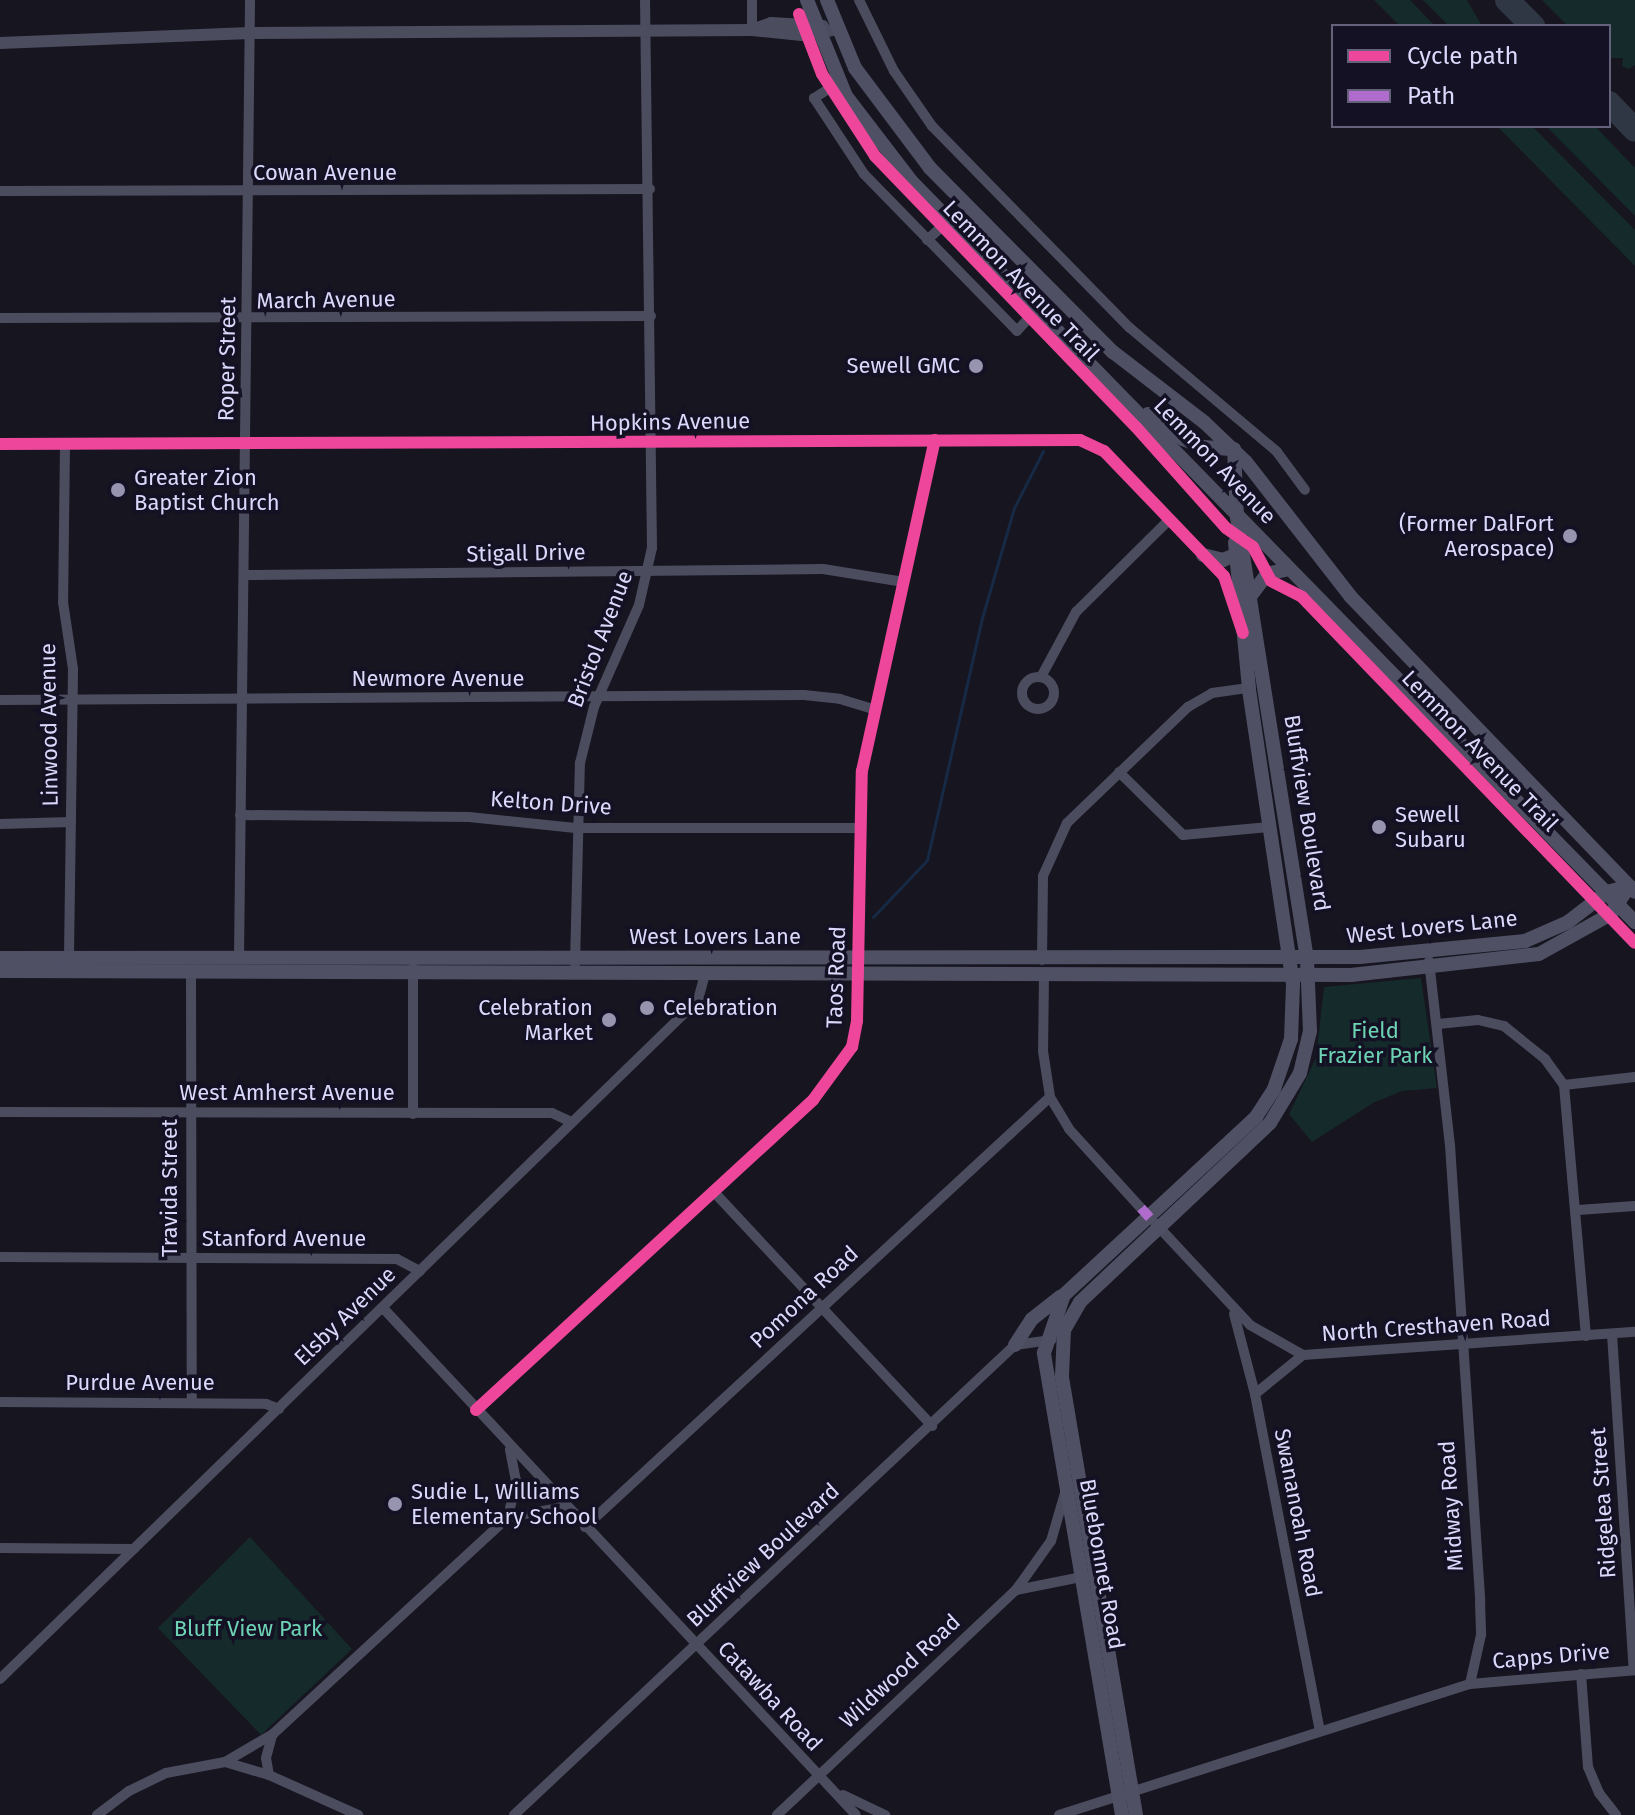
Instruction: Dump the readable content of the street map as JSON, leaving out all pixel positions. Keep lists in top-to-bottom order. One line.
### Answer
{"streets":{"main road":["Lemmon Avenue","Bluffview Boulevard","West Lovers Lane","Bluebonnet Road"],"street":["Cowan Avenue","March Avenue","Roper Street","Hopkins Avenue","Stigall Drive","Bristol Avenue","Newmore Avenue","Linwood Avenue","Kelton Drive","Taos Road","West Amherst Avenue","Travida Street","Stanford Avenue","Pomona Road","Elsby Avenue","North Cresthaven Road","Purdue Avenue","Ridgelea Street","Midway Road","Swananoah Road","Capps Drive","Wildwood Road","Catawba Road"],"cycle path":["Lemmon Avenue Trail"]},"crossings":[["Cowan Avenue","Roper Street"],["Cowan Avenue","Bristol Avenue"],["March Avenue","Roper Street"],["March Avenue","Bristol Avenue"],["Roper Street","Hopkins Avenue"],["Roper Street","Stigall Drive"],["Roper Street","Newmore Avenue"],["Roper Street","Kelton Drive"],["Roper Street","West Lovers Lane"],["Hopkins Avenue","Bristol Avenue"],["Hopkins Avenue","Linwood Avenue"],["Hopkins Avenue","Bluffview Boulevard"],["Hopkins Avenue","Taos Road"],["Lemmon Avenue","Bluffview Boulevard"],["Lemmon Avenue","West Lovers Lane"],["Stigall Drive","Bristol Avenue"],["Stigall Drive","Taos Road"],["Bristol Avenue","Newmore Avenue"],["Bristol Avenue","Kelton Drive"],["Bristol Avenue","West Lovers Lane"],["Newmore Avenue","Linwood Avenue"],["Newmore Avenue","Taos Road"],["Linwood Avenue","West Lovers Lane"],["Kelton Drive","Taos Road"],["Bluffview Boulevard","West Lovers Lane"],["Bluffview Boulevard","North Cresthaven Road"],["Bluffview Boulevard","Bluebonnet Road"],["Bluffview Boulevard","Catawba Road"],["West Lovers Lane","Taos Road"],["West Lovers Lane","Travida Street"],["West Lovers Lane","Elsby Avenue"],["West Lovers Lane","North Cresthaven Road"],["West Lovers Lane","Midway Road"],["Taos Road","Catawba Road"],["West Amherst Avenue","Travida Street"],["West Amherst Avenue","Elsby Avenue"],["Travida Street","Stanford Avenue"],["Travida Street","Purdue Avenue"],["Stanford Avenue","Elsby Avenue"],["Pomona Road","North Cresthaven Road"],["Pomona Road","Catawba Road"],["Elsby Avenue","Purdue Avenue"],["Elsby Avenue","Catawba Road"],["North Cresthaven Road","Ridgelea Street"],["North Cresthaven Road","Midway Road"],["North Cresthaven Road","Swananoah Road"],["Ridgelea Street","Capps Drive"],["Midway Road","Capps Drive"],["Bluebonnet Road","Wildwood Road"],["Wildwood Road","Catawba Road"]],"parks":["Field Frazier Park","Bluff View Park"],"places":["Sewell GMC","Greater Zion Baptist Church","(Former DalFort Aerospace)","Sewell Subaru","Celebration","Celebration Market","Sudie L, Williams Elementary School"],"legend":["Cycle path","Path"]}
